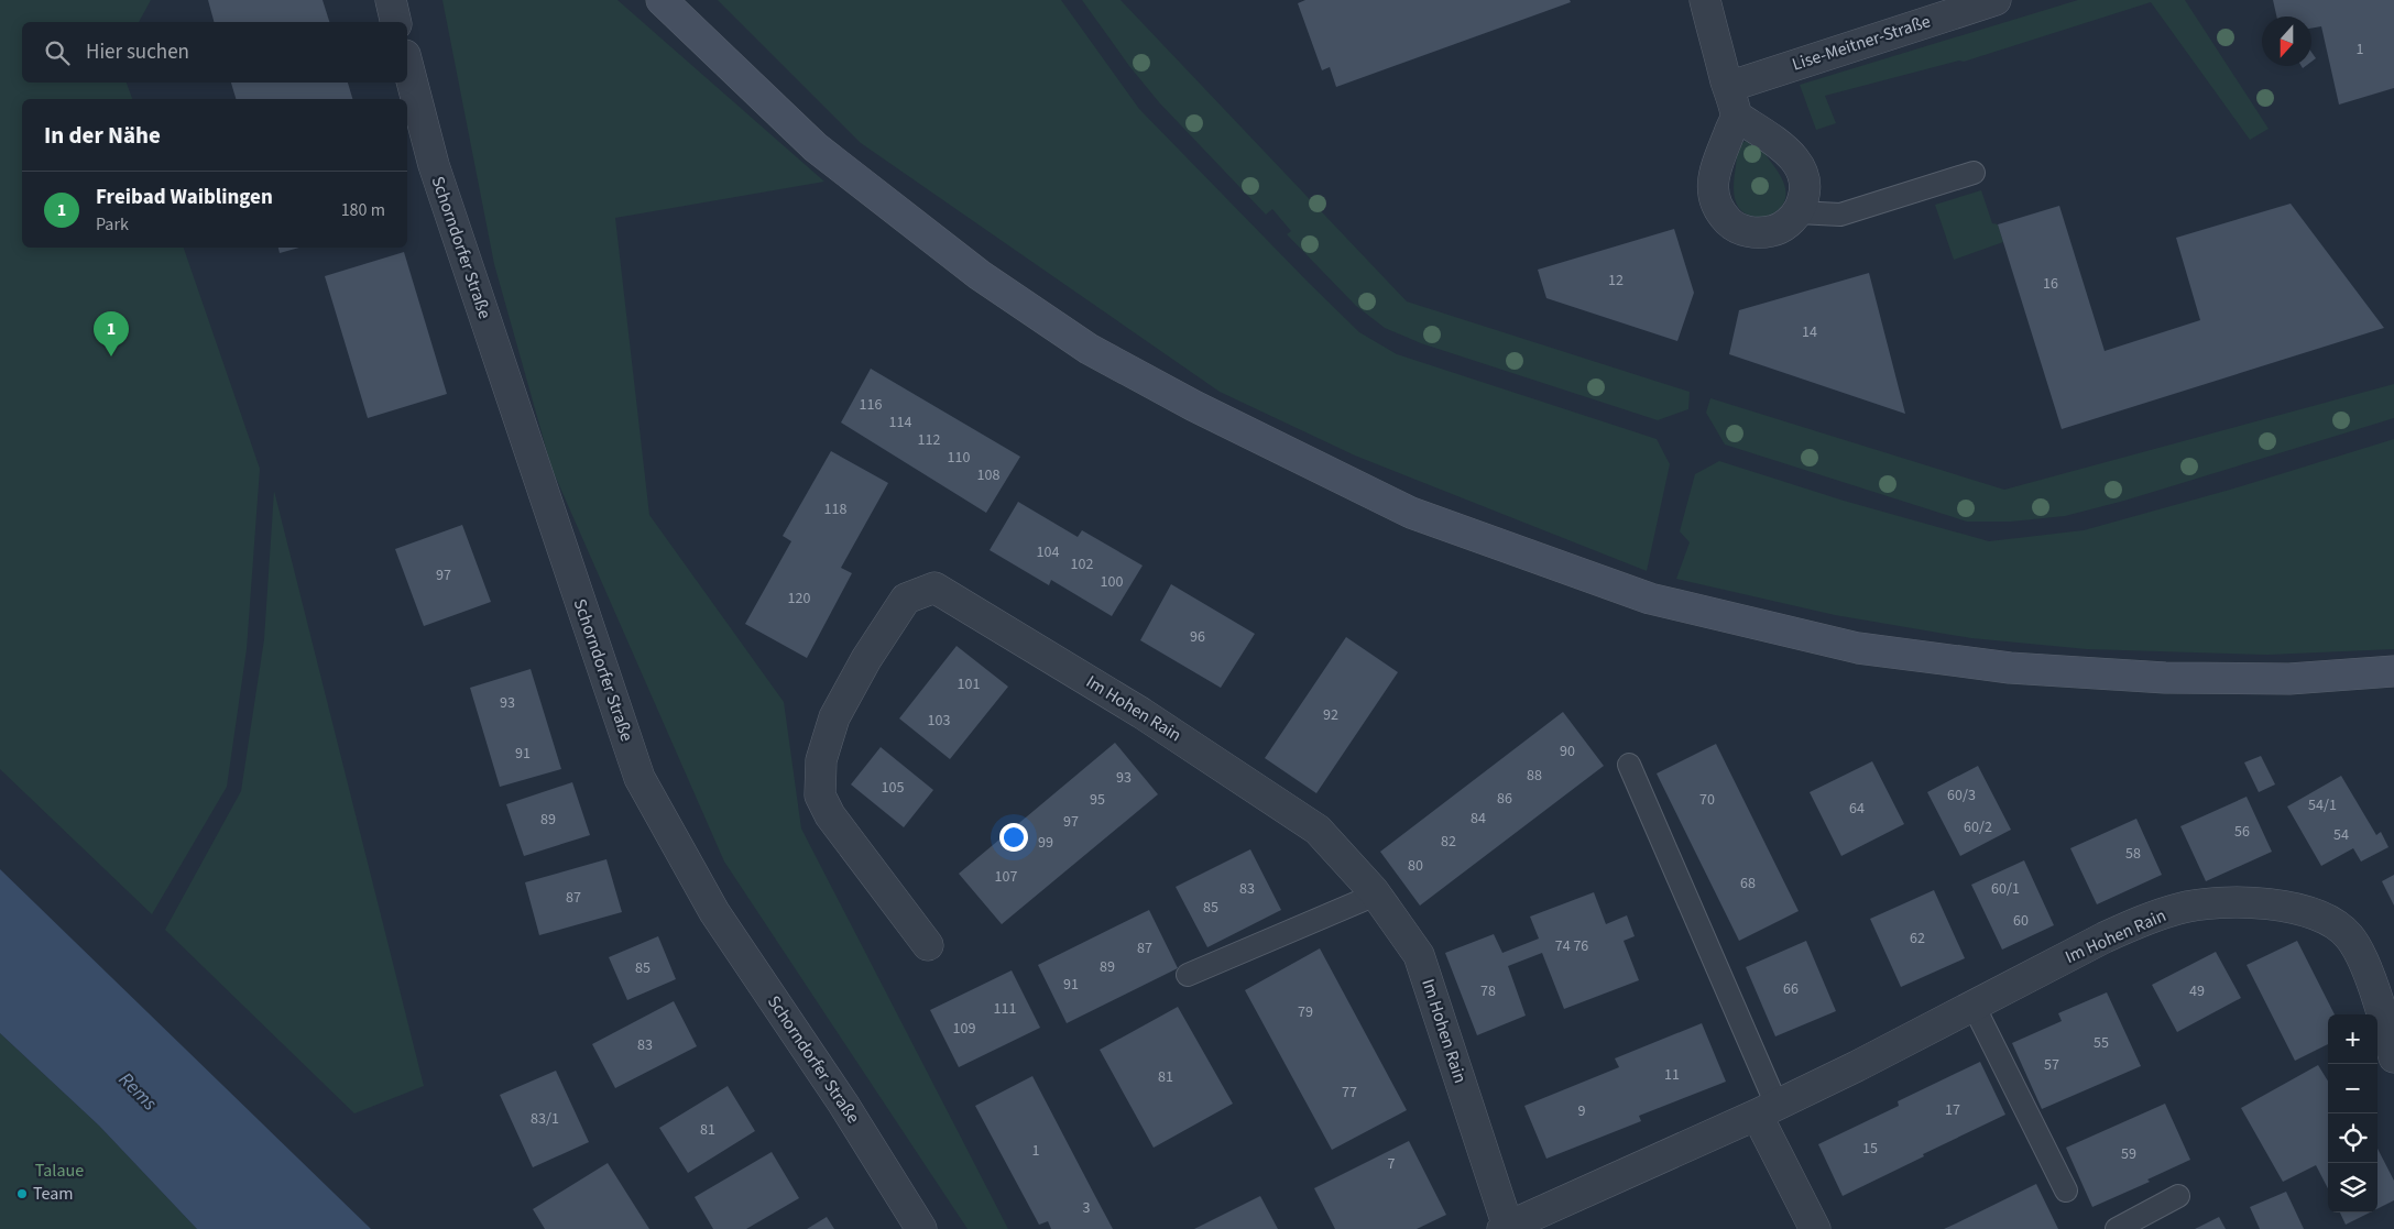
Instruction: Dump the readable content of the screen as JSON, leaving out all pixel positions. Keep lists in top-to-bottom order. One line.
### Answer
{"streets":{"street":["Lise-Meitner-Straße","Schorndorfer Straße","Im Hohen Rain"]},"water":["Rems"],"parks":["Talaue"],"places":["Team"],"house_numbers":["1","12","16","14","116","114","112","110","108","118","104","102","97","100","120","96","101","93","92","103","90","91","88","93","105","60/3","86","95","70","54/1","64","84","89","97","60/2","56","54","82","99","58","80","107","68","83","60/1","87","85","60","62","74 76","87","89","85","91","66","78","49","111","79","109","55","83","57","11","81","77","17","9","83/1","81","15","1","59","7","3"],"north":"bottom","page":{"search":"Hier suchen","heading":"In der Nähe","list":[{"mark":"1","name":"Freibad Waiblingen","note":"Park","value":"180 m"}],"pins":"1","map_buttons":["+","−"]}}
